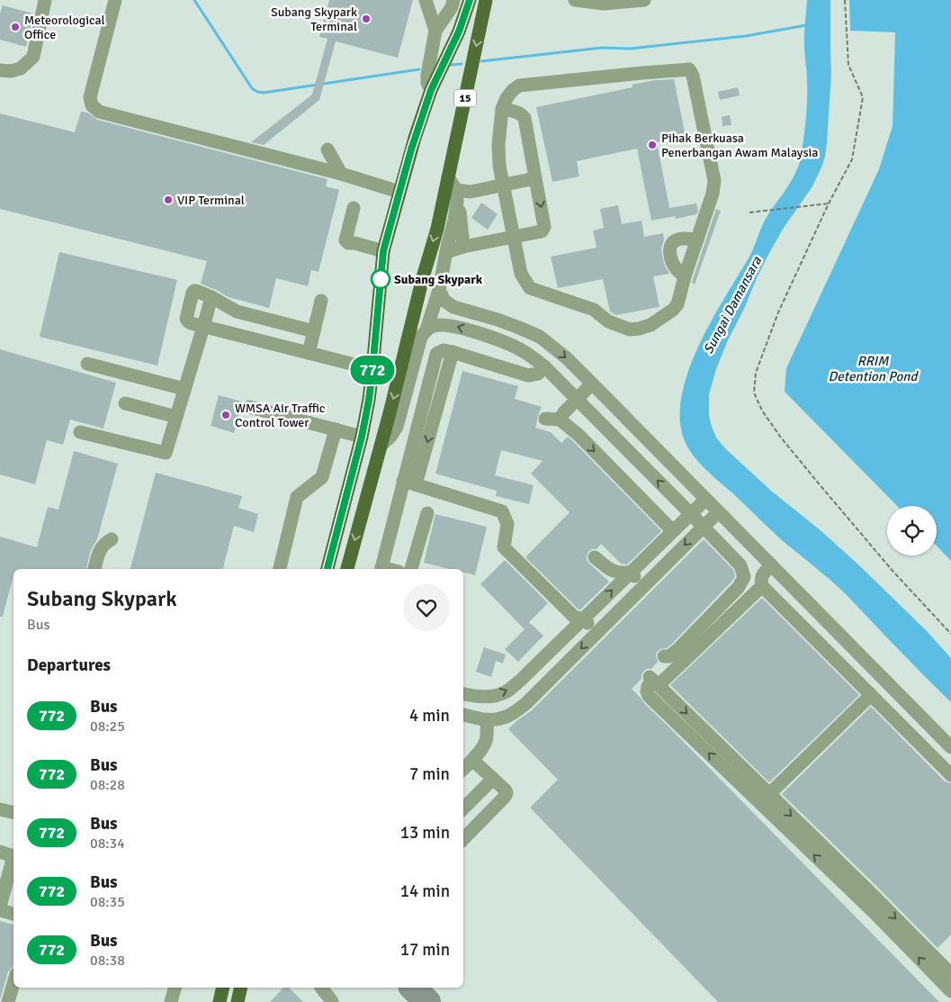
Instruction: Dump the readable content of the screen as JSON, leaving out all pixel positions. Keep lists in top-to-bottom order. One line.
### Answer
{"streets":{"main road":["15"]},"water":["Sungai Damansara","RRIM Detention Pond"],"places":["Subang Skypark Terminal","Meteorological Office","Pihak Berkuasa Penerbangan Awam Malaysia","VIP Terminal","Subang Skypark","WMSA Air Traffic Control Tower"],"lines":["bus line 772"],"page":{"on_map":"772","heading":[["Subang Skypark","Bus"],"Departures"],"list":[{"mark":"772","name":"Bus","note":"08:25","value":"4 min"},{"mark":"772","name":"Bus","note":"08:28","value":"7 min"},{"mark":"772","name":"Bus","note":"08:34","value":"13 min"},{"mark":"772","name":"Bus","note":"08:35","value":"14 min"},{"mark":"772","name":"Bus","note":"08:38","value":"17 min"}]}}
